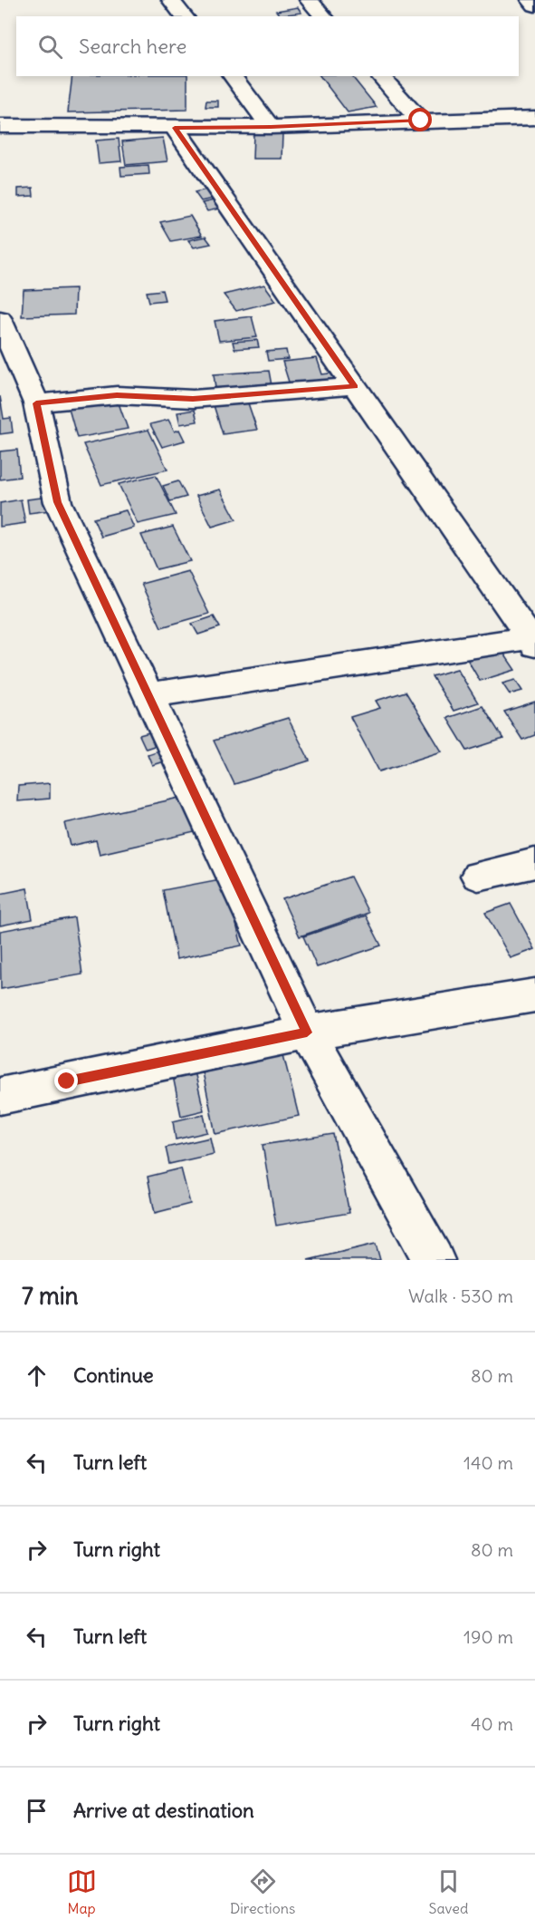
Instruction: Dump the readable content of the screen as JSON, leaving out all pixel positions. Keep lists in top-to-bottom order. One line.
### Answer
{"page":{"search":"Search here","heading":["7 min","Walk · 530 m"],"list":[["Continue","80 m"],["Turn left","140 m"],["Turn right","80 m"],["Turn left","190 m"],["Turn right","40 m"],"Arrive at destination"],"nav":["Map","Directions","Saved"]}}
